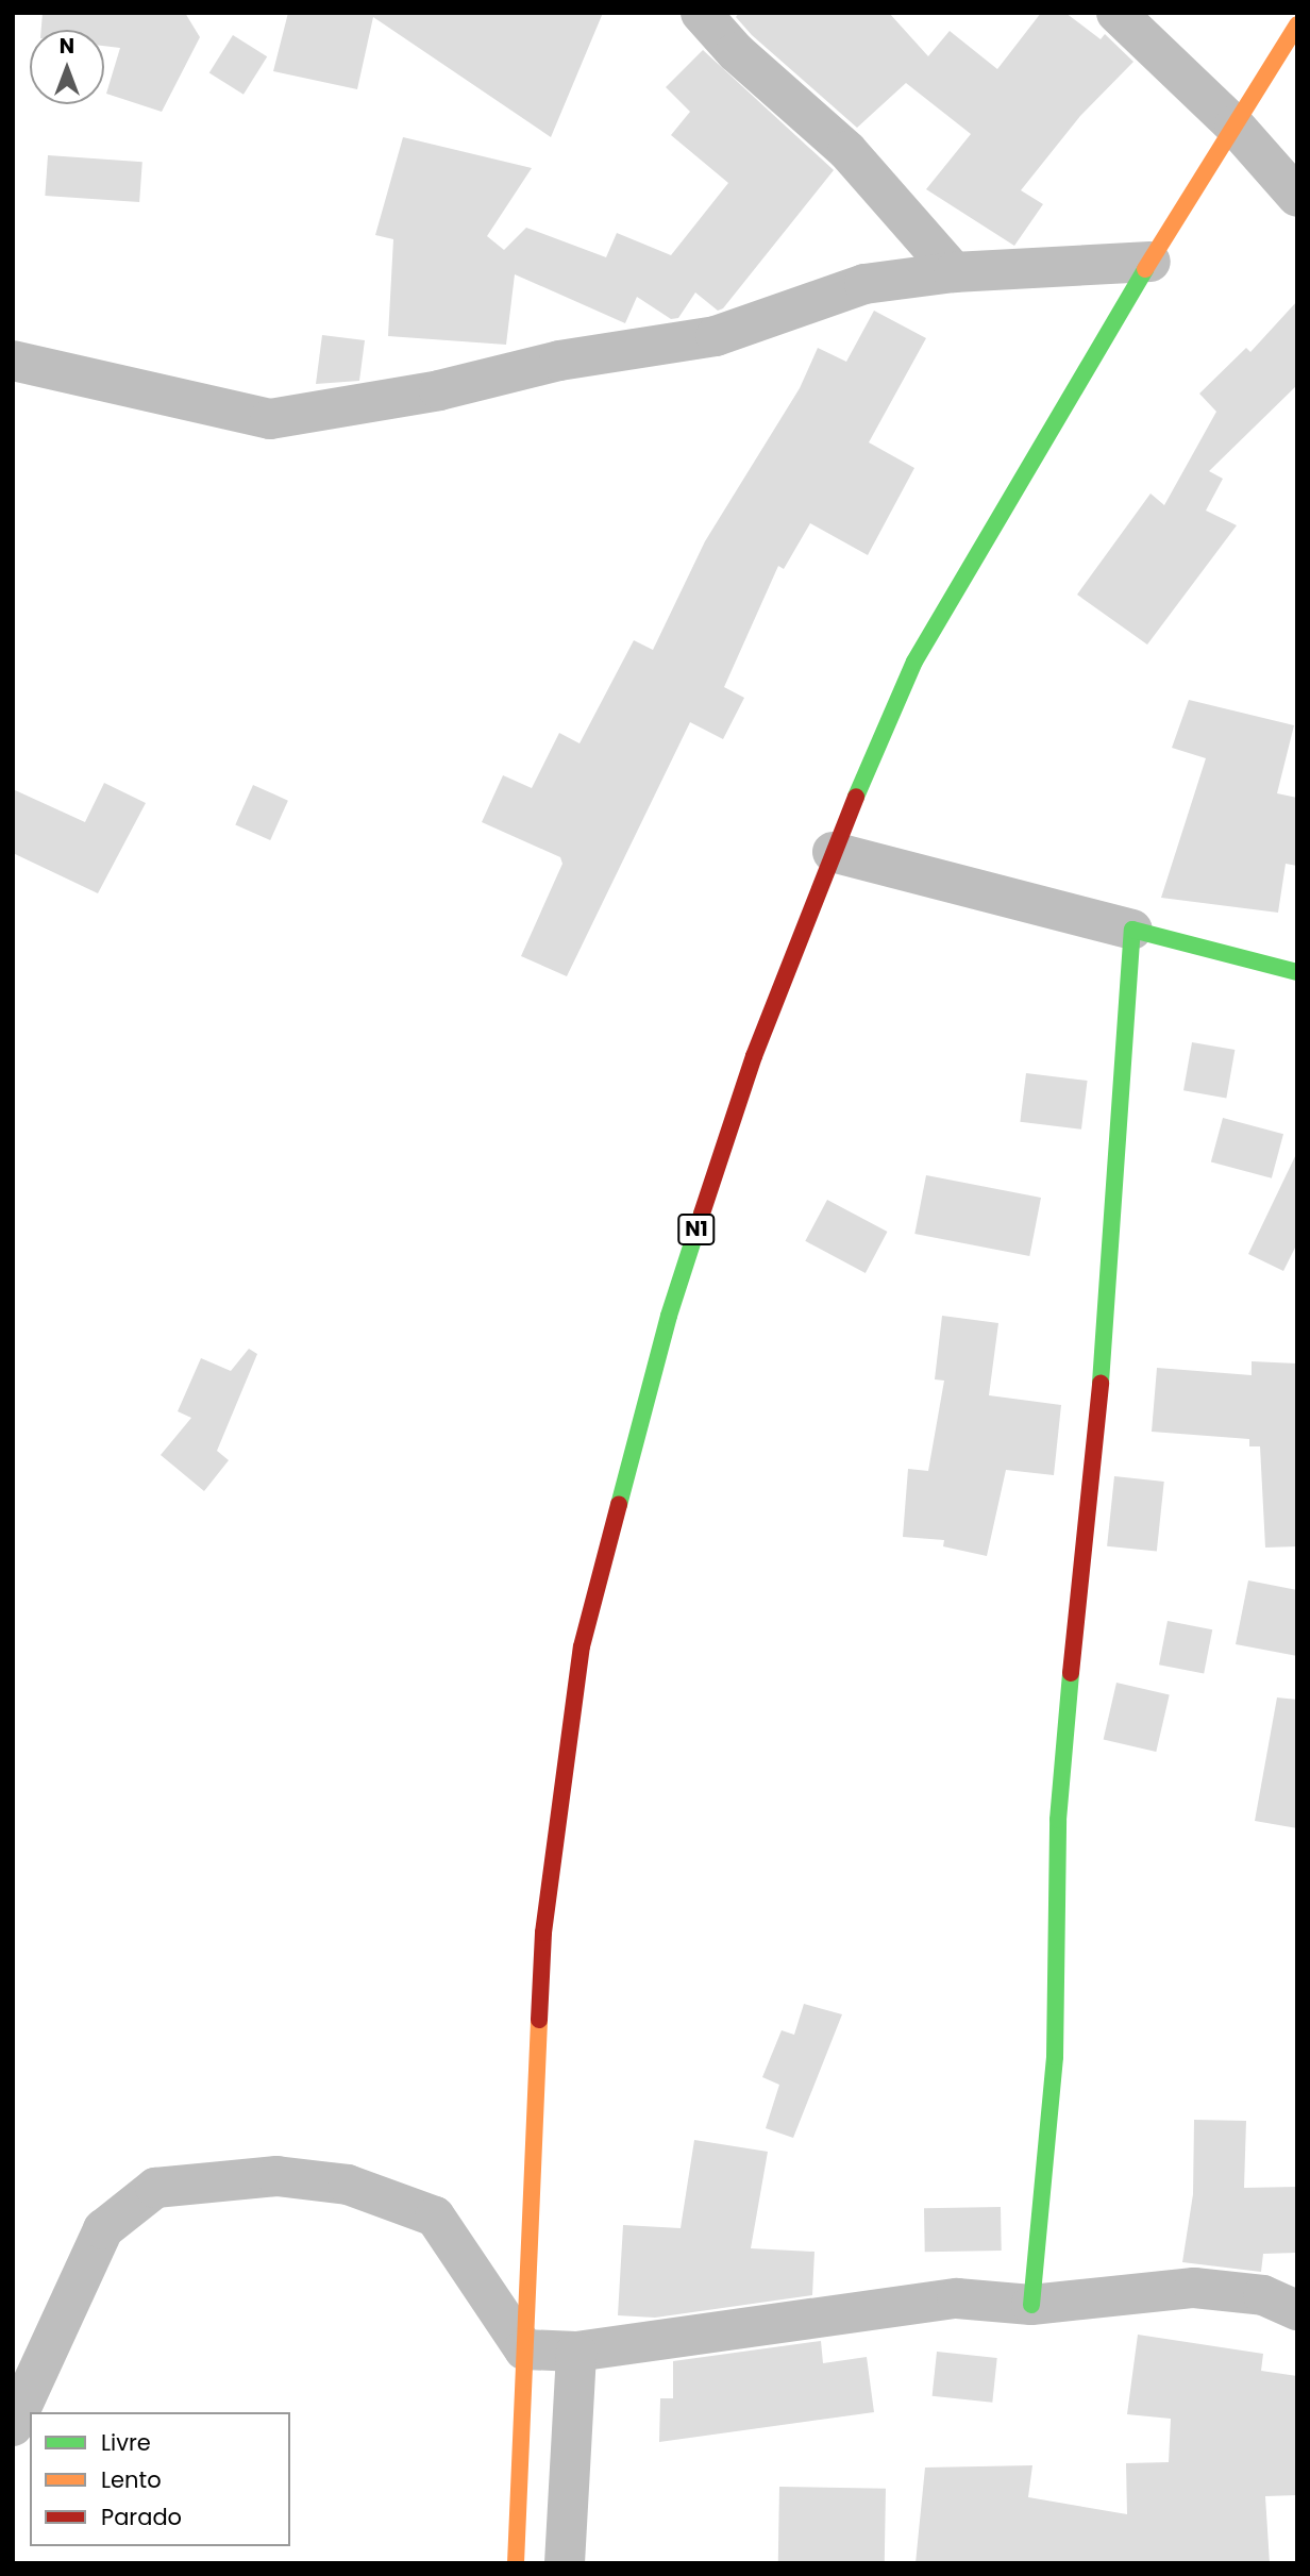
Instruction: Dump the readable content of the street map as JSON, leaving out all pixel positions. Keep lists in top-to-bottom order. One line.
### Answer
{"streets":{"main road":["N1"]},"legend":["Livre","Lento","Parado"],"north":"top"}
